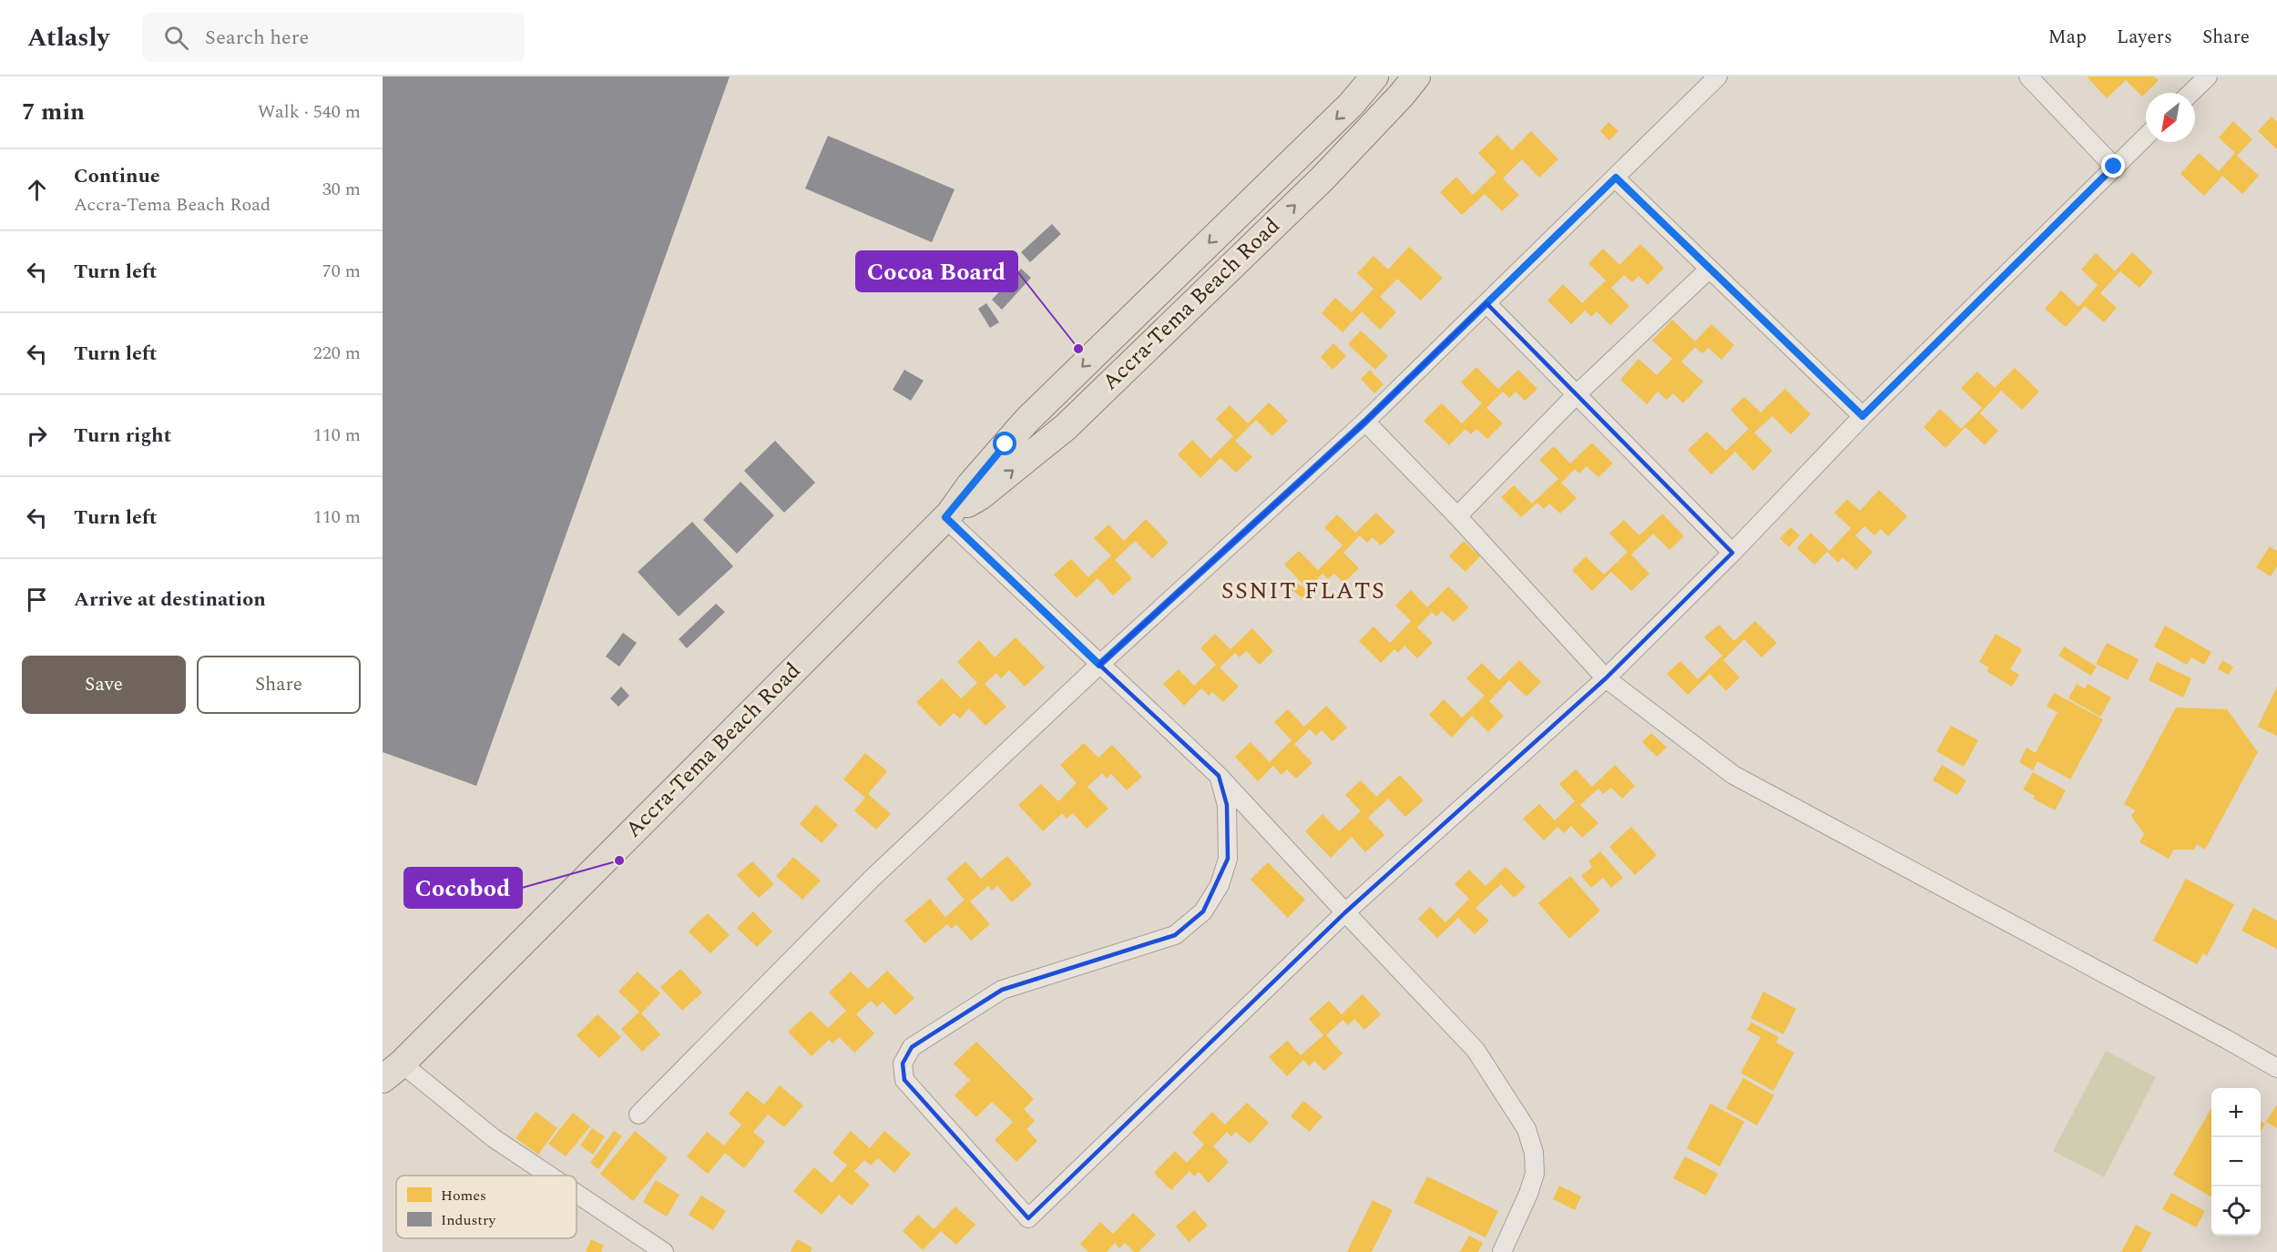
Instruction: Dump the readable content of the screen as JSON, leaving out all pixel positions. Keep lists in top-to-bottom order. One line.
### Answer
{"streets":{"main road":["Accra-Tema Beach Road"]},"districts":["SSNIT FLATS"],"places":["Cocoa Board","Cocobod"],"legend":["Homes","Industry"],"north":"bottom left","page":{"header":"Atlasly","search":"Search here","nav":["Map","Layers","Share"],"heading":["7 min","Walk · 540 m"],"list":[["Continue","Accra-Tema Beach Road","30 m"],["Turn left","70 m"],["Turn left","220 m"],["Turn right","110 m"],["Turn left","110 m"],"Arrive at destination"],"buttons":["Save","Share"],"map_buttons":["+","−"]}}
